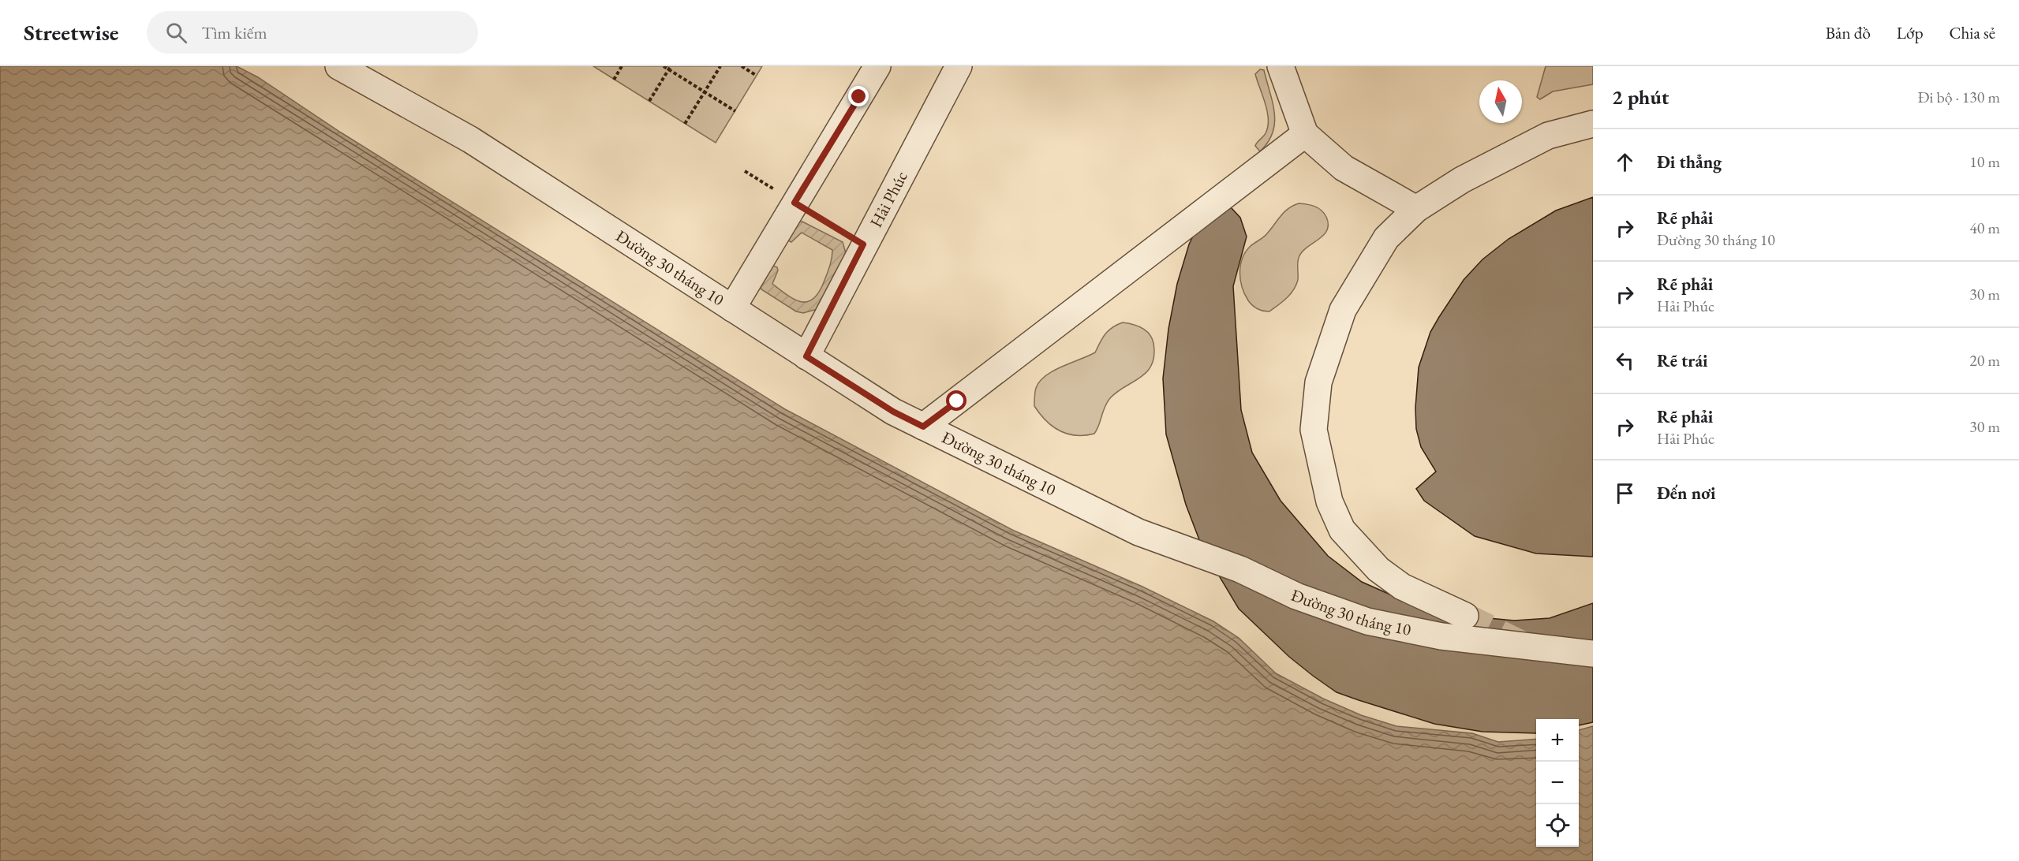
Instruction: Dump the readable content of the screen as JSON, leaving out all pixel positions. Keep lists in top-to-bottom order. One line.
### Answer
{"streets":{"street":["Hải Phúc","Đường 30 tháng 10"]},"crossings":[["Hải Phúc","Đường 30 tháng 10"]],"north":"top","page":{"header":"Streetwise","search":"Tìm kiếm","nav":["Bản đồ","Lớp","Chia sẻ"],"heading":["2 phút","Đi bộ · 130 m"],"list":[["Đi thẳng","10 m"],["Rẽ phải","Đường 30 tháng 10","40 m"],["Rẽ phải","Hải Phúc","30 m"],["Rẽ trái","20 m"],["Rẽ phải","Hải Phúc","30 m"],"Đến nơi"],"map_buttons":["+","−"]}}
